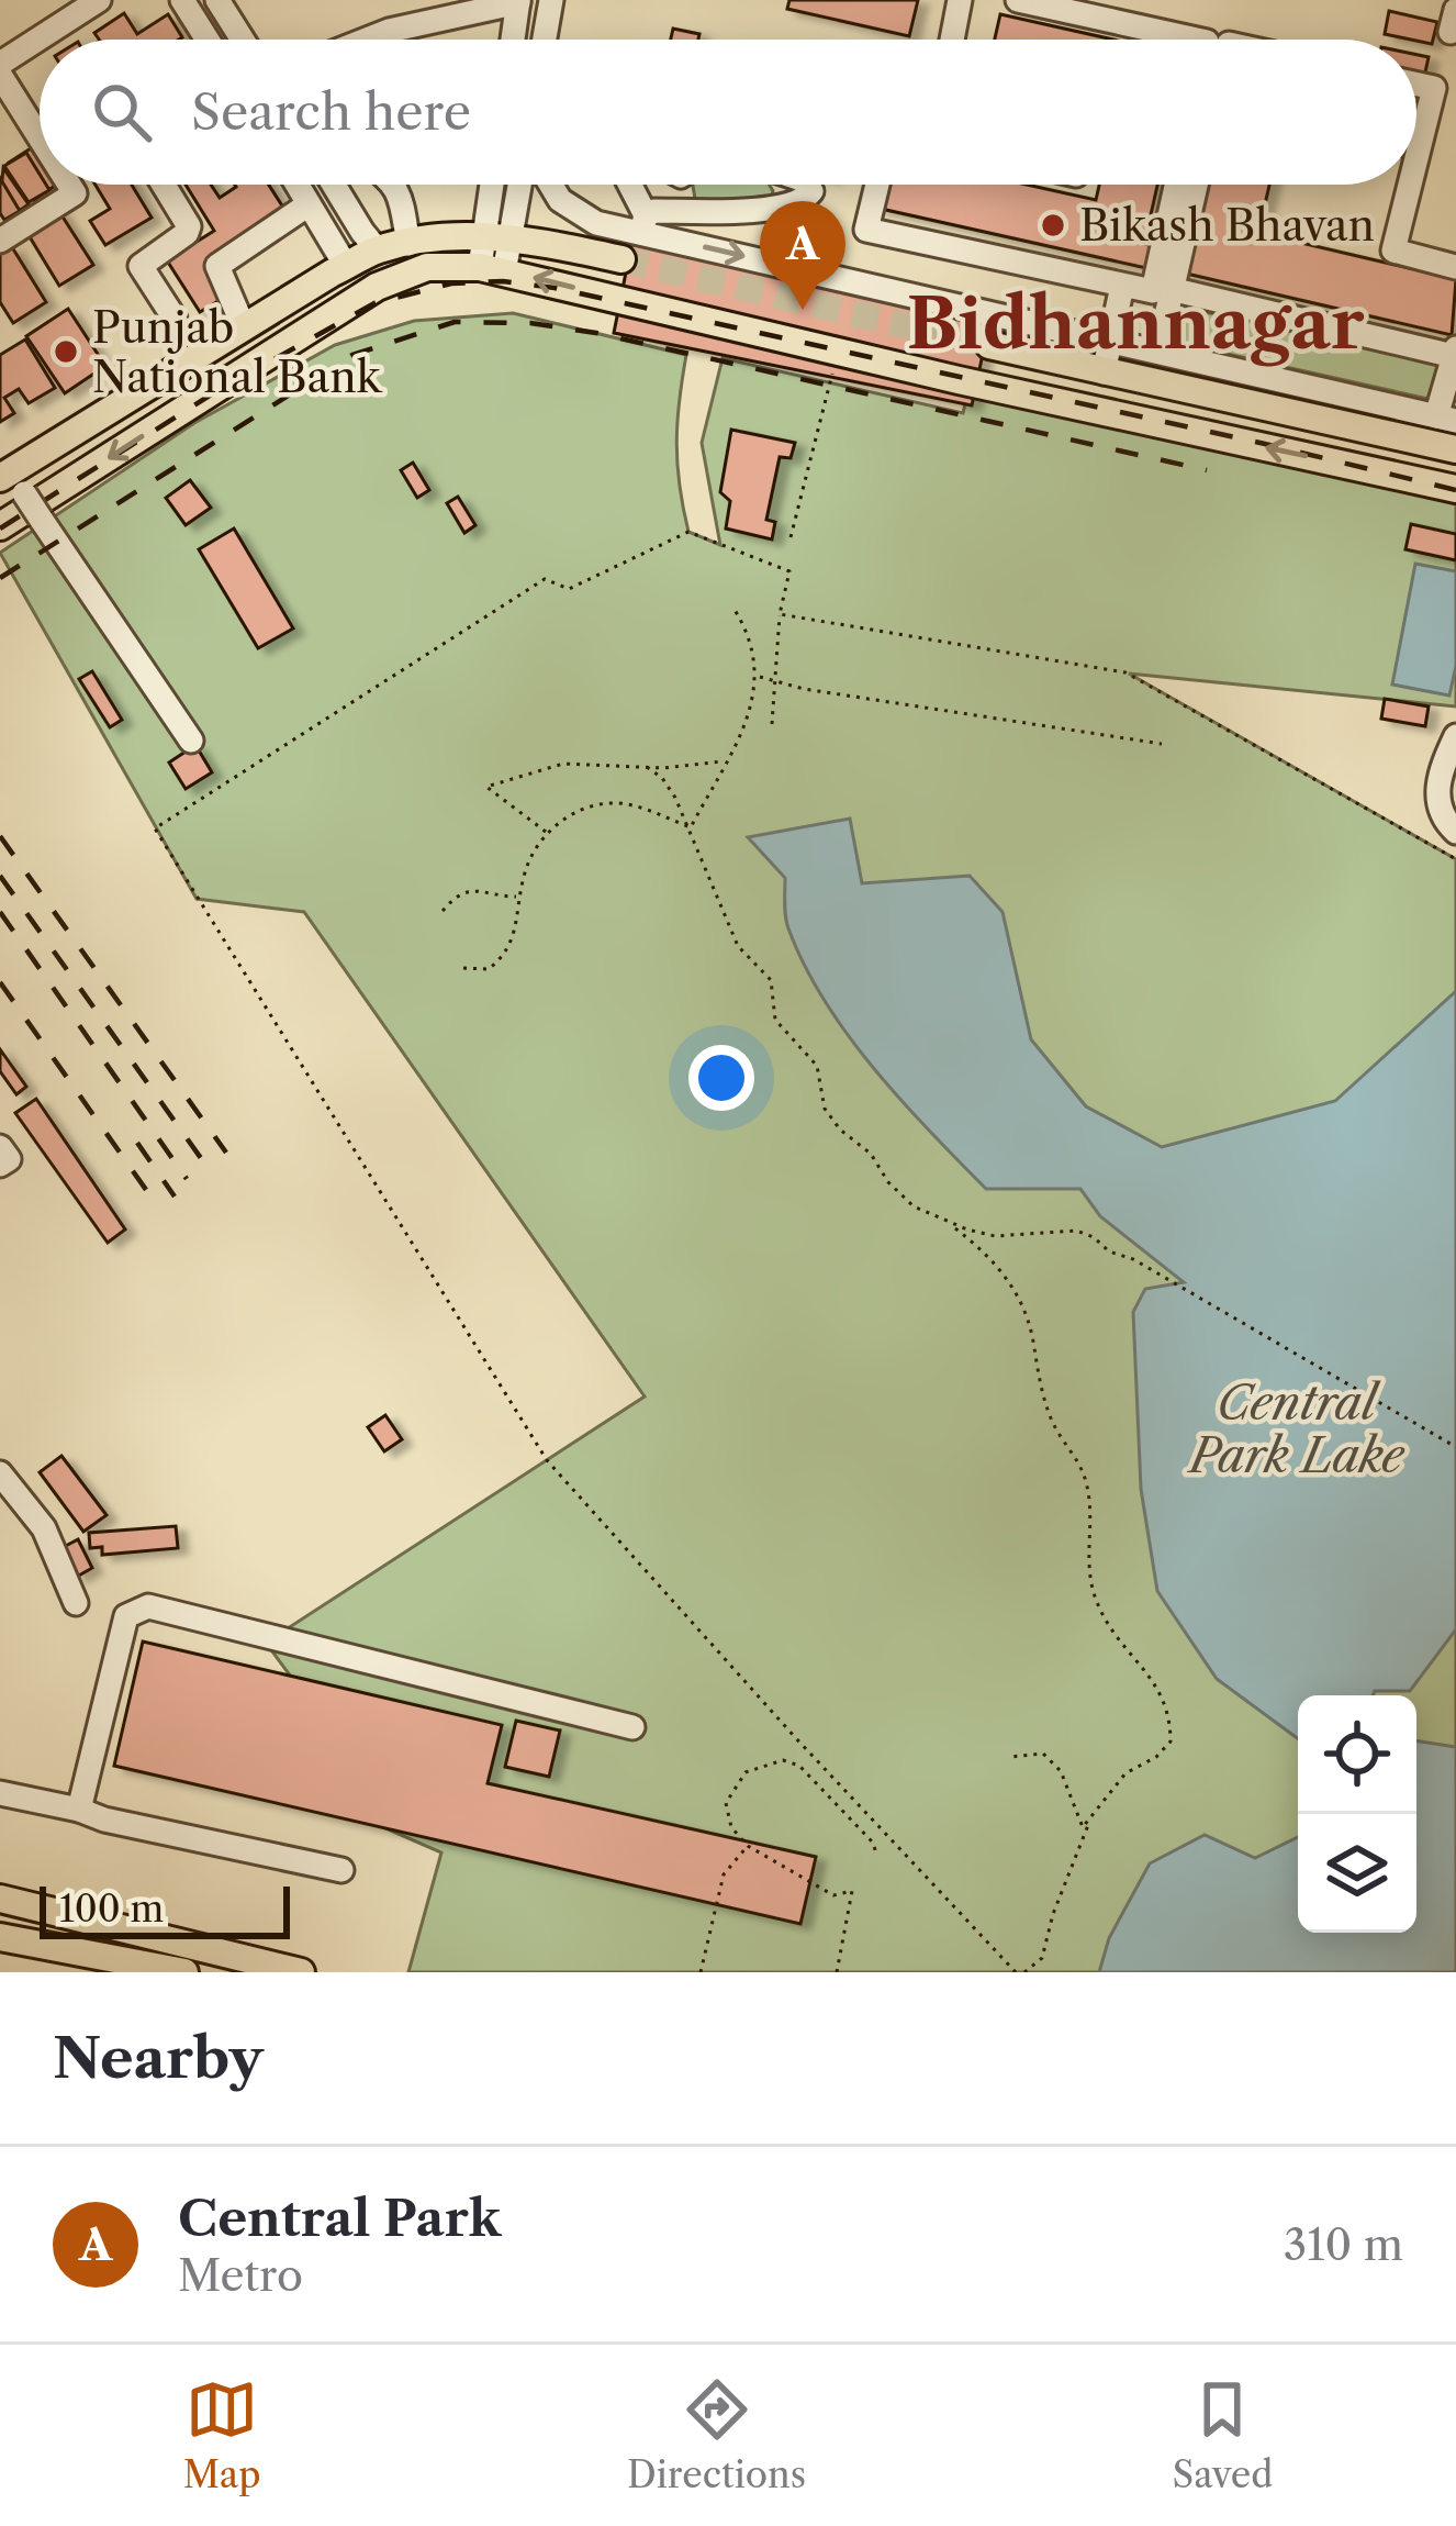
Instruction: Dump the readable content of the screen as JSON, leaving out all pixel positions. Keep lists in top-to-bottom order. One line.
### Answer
{"districts":["Bidhannagar"],"water":["Central Park Lake"],"places":["Bikash Bhavan","Punjab National Bank"],"scale_bar":"100 m","page":{"search":"Search here","pins":"A","scale":"100 m","heading":"Nearby","list":[{"mark":"A","name":"Central Park","note":"Metro","value":"310 m"}],"nav":["Map","Directions","Saved"]}}
